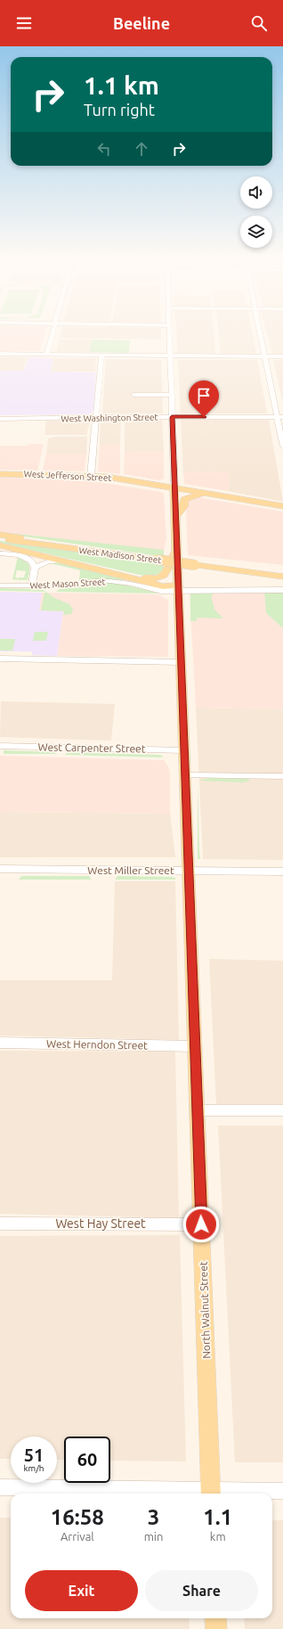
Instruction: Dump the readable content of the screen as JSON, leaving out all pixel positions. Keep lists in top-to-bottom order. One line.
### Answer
{"streets":{"main road":["West Jefferson Street","West Madison Street","North Walnut Street"],"street":["West Washington Street","West Mason Street","West Carpenter Street","West Miller Street","West Herndon Street","West Hay Street"]},"crossings":[["West Washington Street","North Walnut Street"],["West Jefferson Street","North Walnut Street"],["West Mason Street","North Walnut Street"],["West Carpenter Street","North Walnut Street"],["West Miller Street","North Walnut Street"],["West Herndon Street","North Walnut Street"],["West Hay Street","North Walnut Street"]],"page":{"header":"Beeline","turn":["1.1 km","Turn right"],"speed":"51 km/h","limit":"60","eta":["16:58","Arrival","3","min","1.1","km"],"buttons":["Exit","Share"]}}
